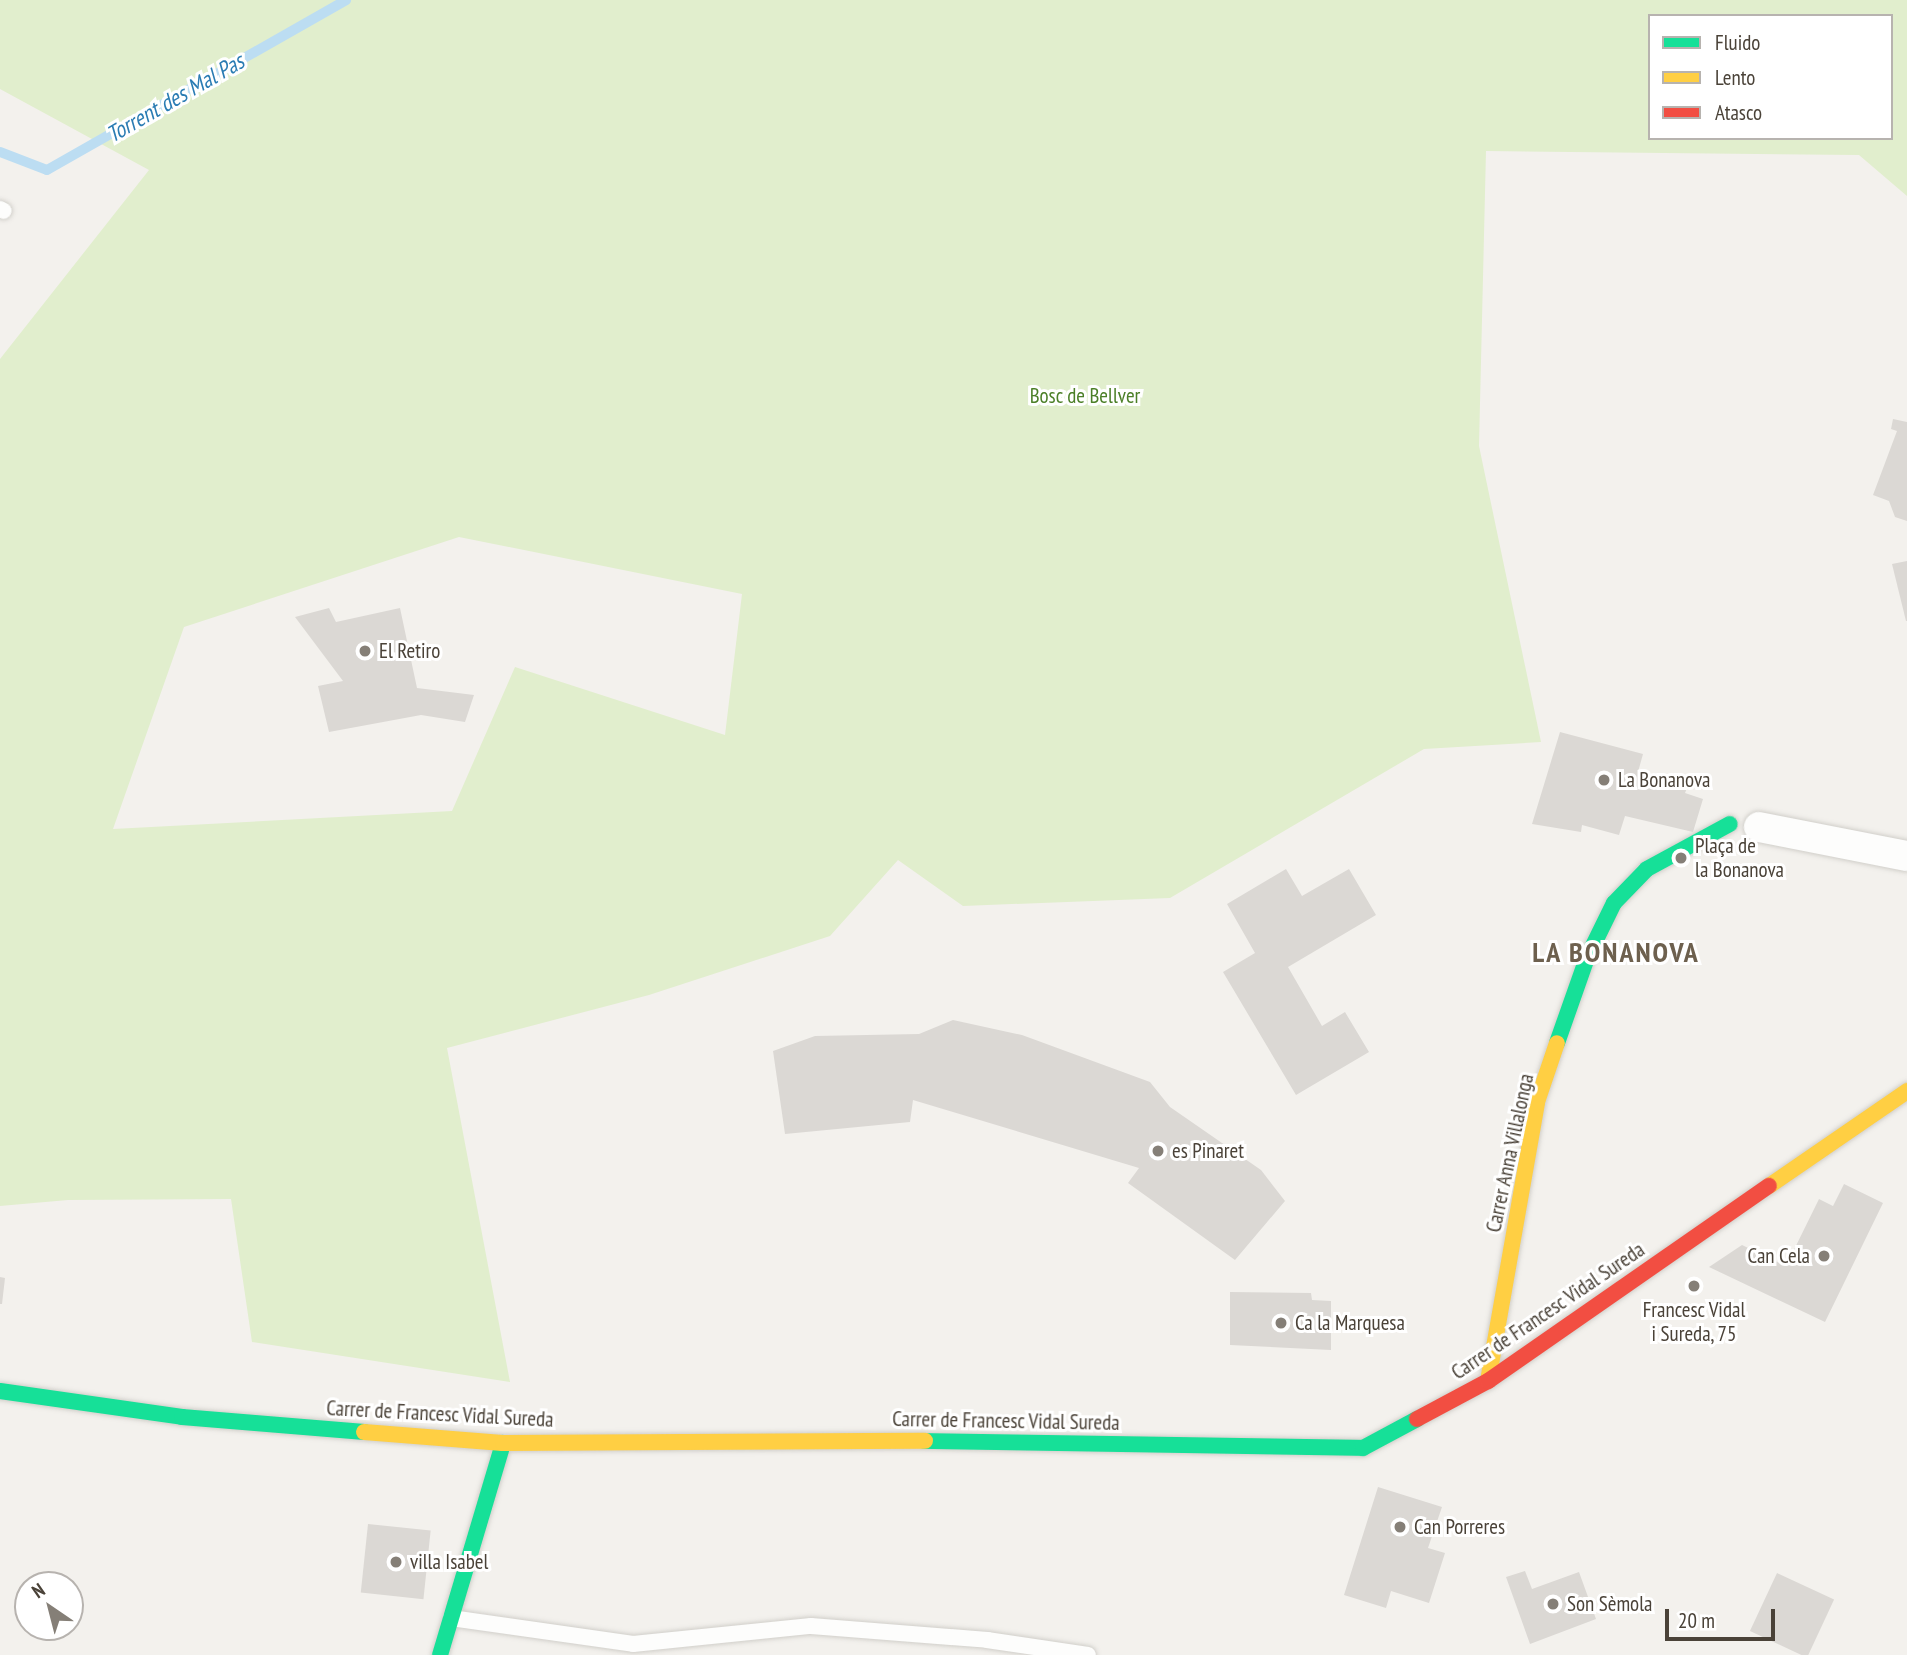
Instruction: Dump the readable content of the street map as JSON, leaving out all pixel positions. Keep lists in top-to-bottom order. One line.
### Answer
{"streets":{"street":["Carrer Anna Villalonga","Carrer de Francesc Vidal Sureda"]},"crossings":[["Carrer Anna Villalonga","Carrer de Francesc Vidal Sureda"]],"districts":["LA BONANOVA"],"water":["Torrent des Mal Pas"],"parks":["Bosc de Bellver"],"places":["El Retiro","La Bonanova","Plaça de la Bonanova","es Pinaret","Can Cela","Francesc Vidal i Sureda, 75","Ca la Marquesa","Can Porreres","villa Isabel","Son Sèmola"],"legend":["Fluido","Lento","Atasco"],"scale_bar":"20 m","north":"top left"}
